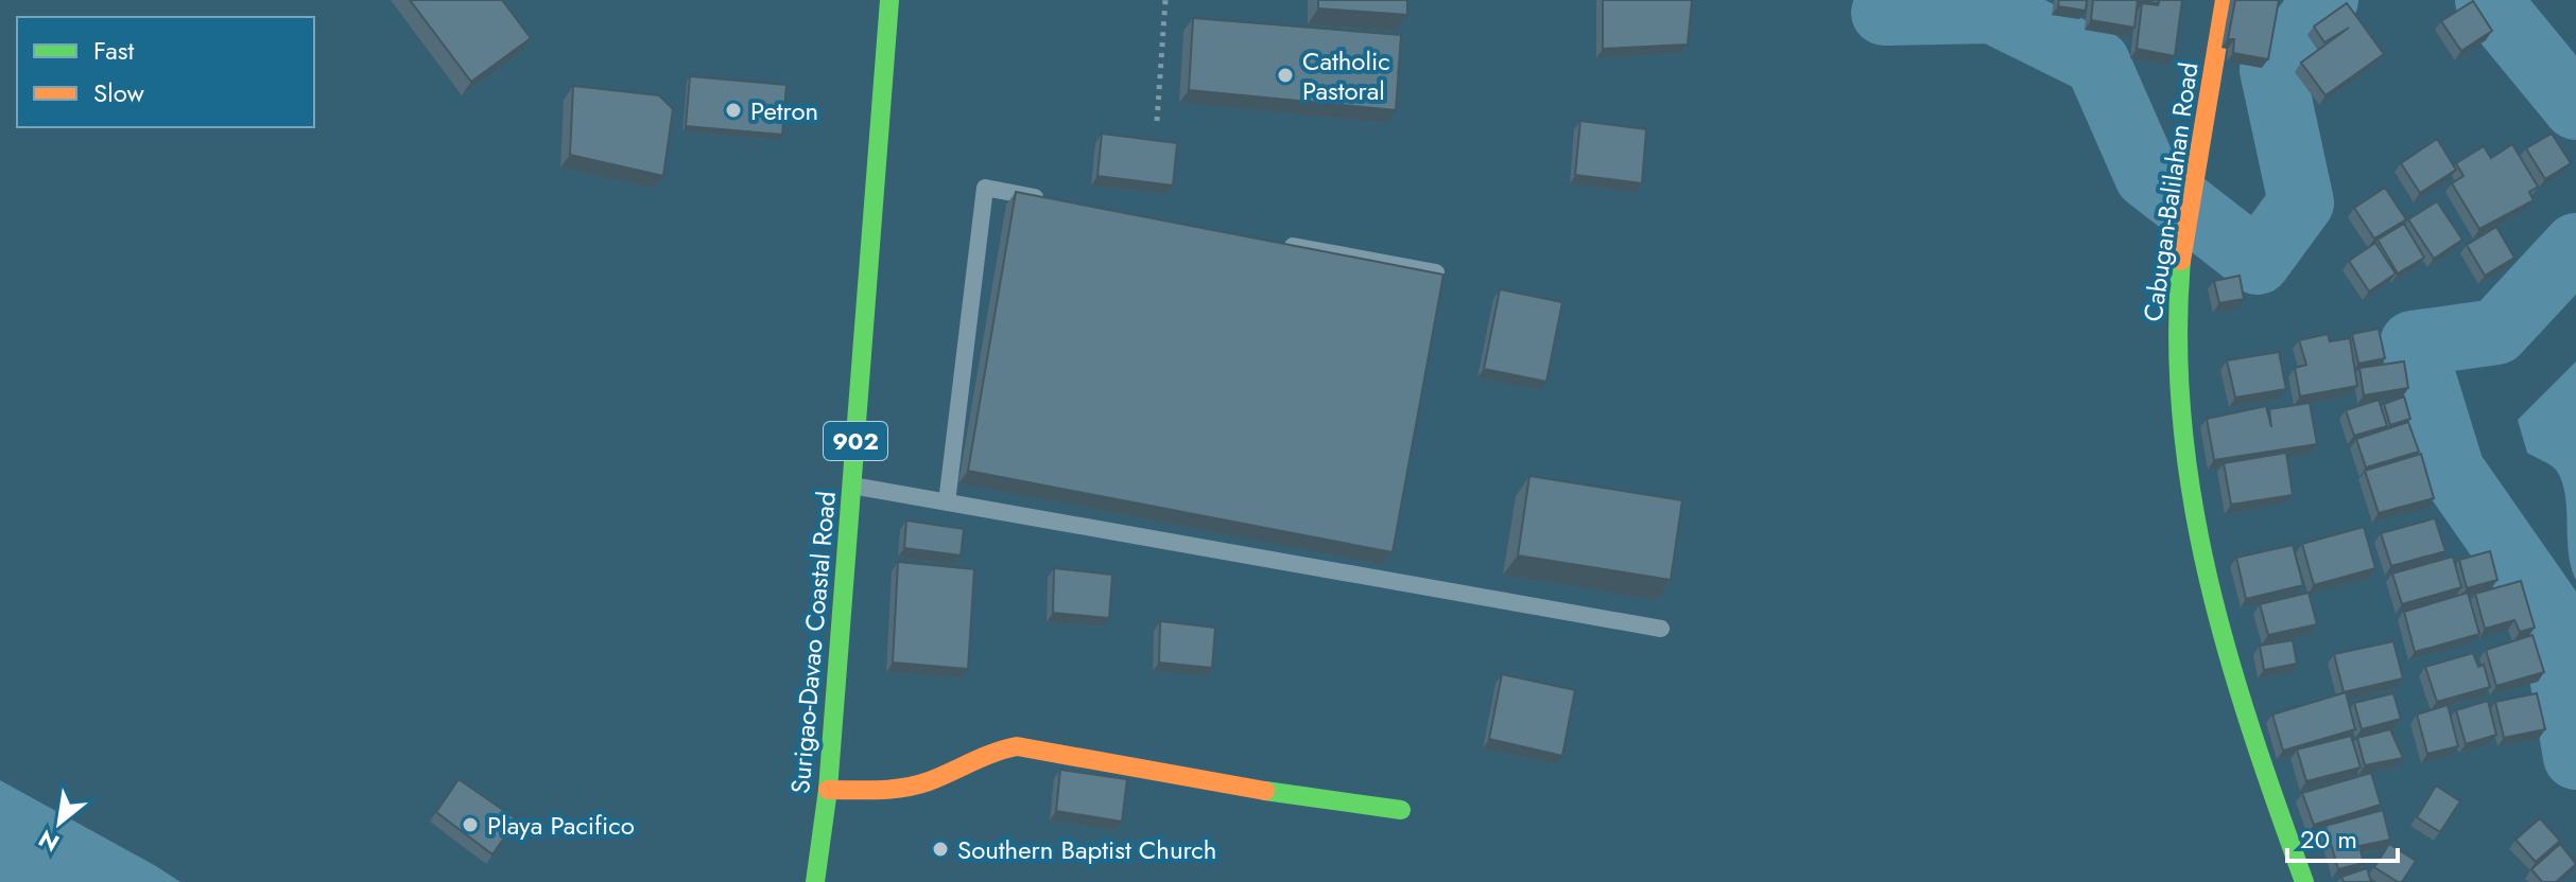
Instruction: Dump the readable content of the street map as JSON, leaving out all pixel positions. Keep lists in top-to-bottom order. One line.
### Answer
{"streets":{"main road":["Cabugan-Balilahan Road","902","Surigao-Davao Coastal Road"]},"places":["Catholic Pastoral","Petron","Playa Pacifico","Southern Baptist Church"],"legend":["Fast","Slow"],"scale_bar":"20 m","north":"bottom left"}
